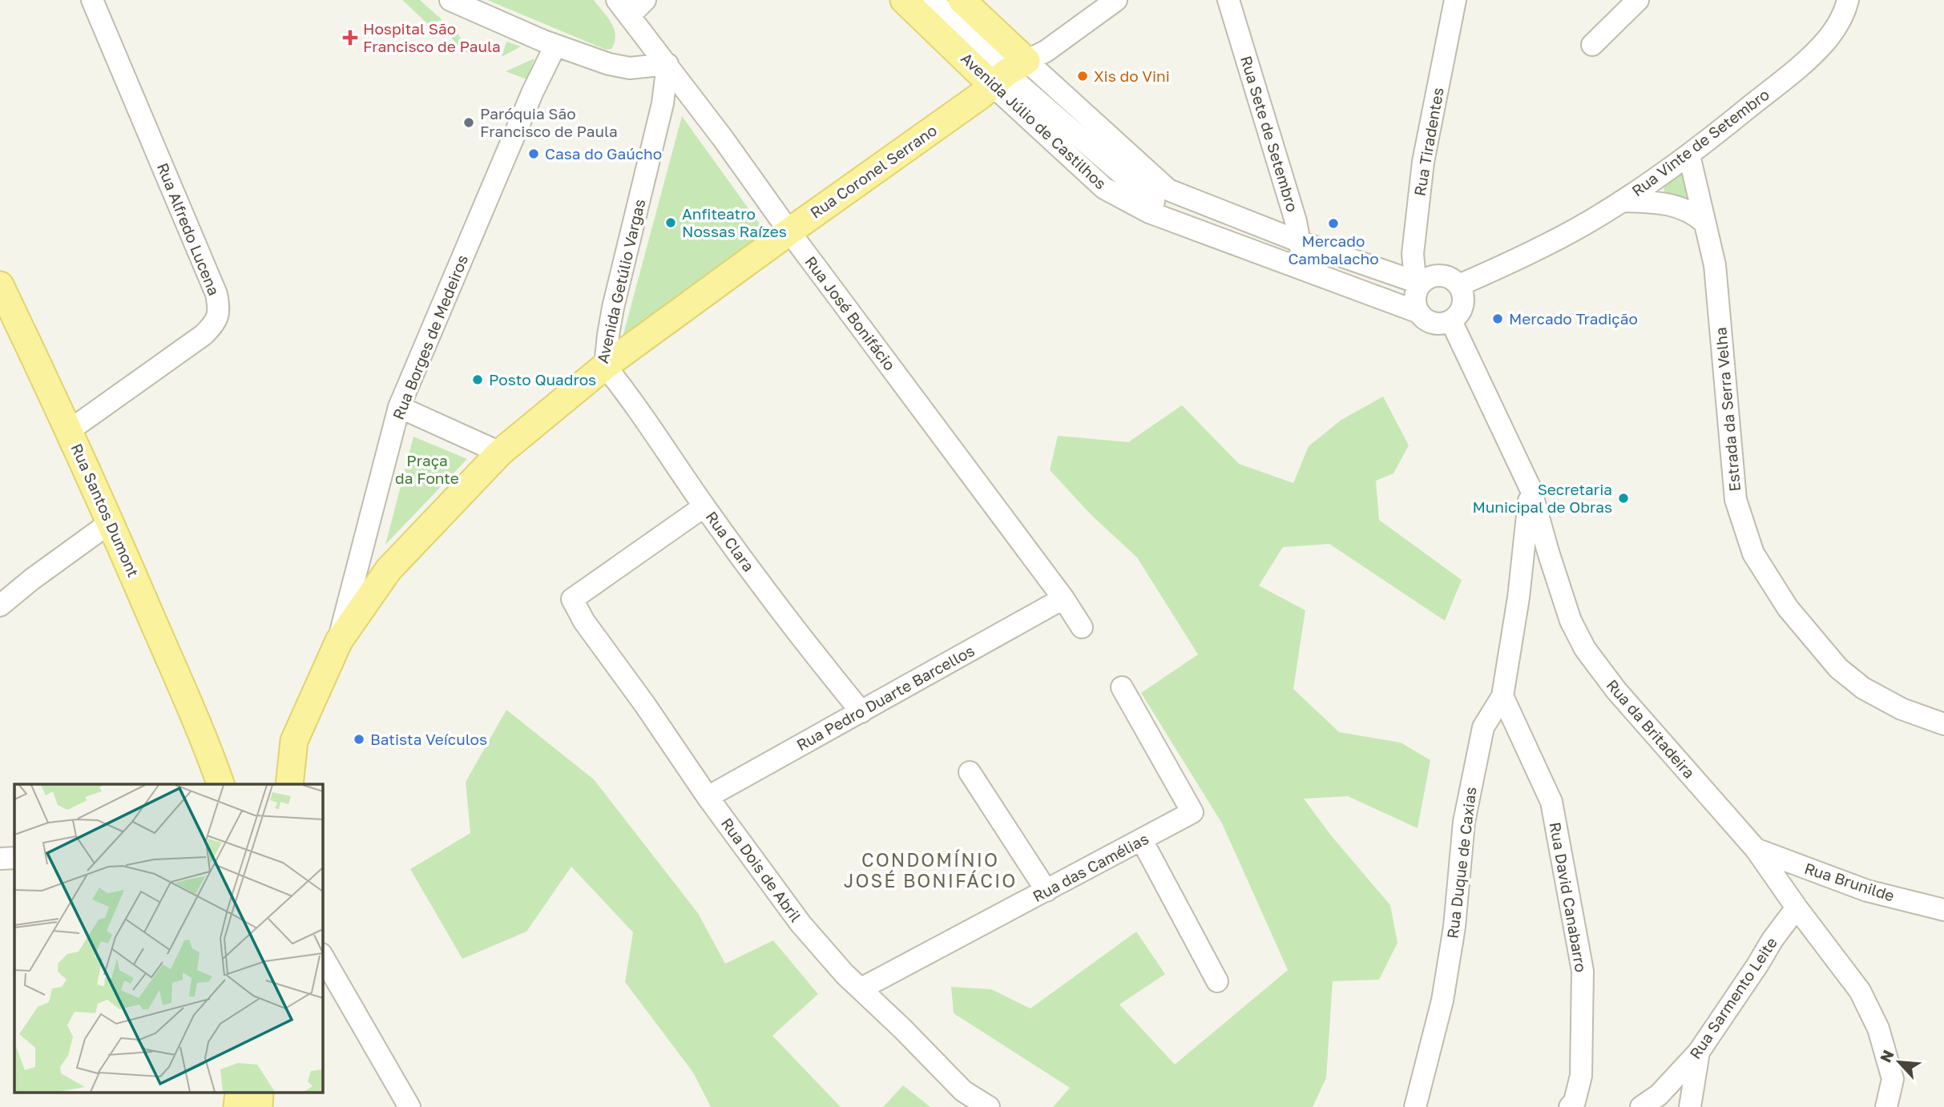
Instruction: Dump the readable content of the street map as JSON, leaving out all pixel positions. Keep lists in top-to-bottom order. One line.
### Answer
{"streets":{"main road":["Avenida Júlio de Castilhos","Rua Coronel Serrano","Avenida Getúlio Vargas","Rua Santos Dumont"],"street":["Rua Sete de Setembro","Rua Tiradentes","Rua Vinte de Setembro","Rua Alfredo Lucena","Rua José Bonifácio","Rua Borges de Medeiros","Estrada da Serra Velha","Rua Clara","Rua Pedro Duarte Barcellos","Rua da Britadeira","Rua Duque de Caxias","Rua das Camélias","Rua Dois de Abril","Rua Brunilde","Rua David Canabarro","Rua Sarmento Leite"]},"crossings":[["Avenida Júlio de Castilhos","Rua Sete de Setembro"],["Avenida Júlio de Castilhos","Rua Coronel Serrano"],["Rua Tiradentes","Rua Vinte de Setembro"],["Rua Tiradentes","Rua da Britadeira"],["Rua Vinte de Setembro","Estrada da Serra Velha"],["Rua Vinte de Setembro","Rua da Britadeira"],["Rua Coronel Serrano","Avenida Getúlio Vargas"],["Rua Coronel Serrano","Rua José Bonifácio"],["Rua Coronel Serrano","Rua Clara"],["Rua Alfredo Lucena","Rua Santos Dumont"],["Avenida Getúlio Vargas","Rua José Bonifácio"],["Avenida Getúlio Vargas","Rua Borges de Medeiros"],["Avenida Getúlio Vargas","Rua Clara"],["Rua José Bonifácio","Rua Pedro Duarte Barcellos"],["Rua Clara","Rua Pedro Duarte Barcellos"],["Rua Clara","Rua Dois de Abril"],["Rua Pedro Duarte Barcellos","Rua Dois de Abril"],["Rua da Britadeira","Rua Duque de Caxias"],["Rua da Britadeira","Rua Brunilde"],["Rua da Britadeira","Rua Sarmento Leite"],["Rua Duque de Caxias","Rua David Canabarro"],["Rua das Camélias","Rua Dois de Abril"]],"districts":["CONDOMÍNIO JOSÉ BONIFÁCIO"],"parks":["Praça da Fonte"],"places":{"health":["Hospital São Francisco de Paula"],"other":["Xis do Vini","Paróquia São Francisco de Paula","Casa do Gaúcho","Anfiteatro Nossas Raízes","Mercado Cambalacho","Mercado Tradição","Posto Quadros","Secretaria Municipal de Obras","Batista Veículos"]},"north":"top left"}
